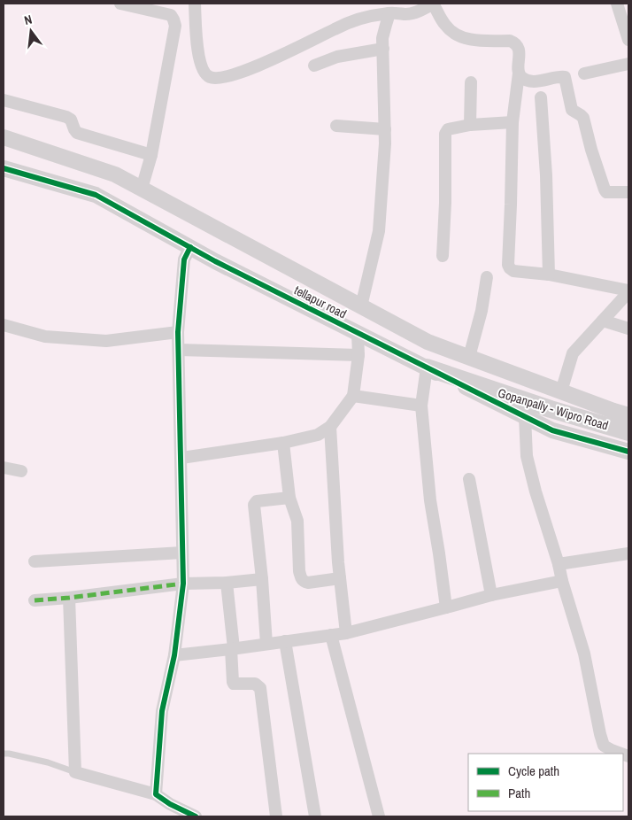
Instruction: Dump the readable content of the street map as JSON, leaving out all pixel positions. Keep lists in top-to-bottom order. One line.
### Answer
{"streets":{"main road":["Gopanpally - Wipro Road"],"street":["tellapur road"]},"crossings":[["tellapur road","Gopanpally - Wipro Road"]],"legend":["Cycle path","Path"],"north":"top"}
